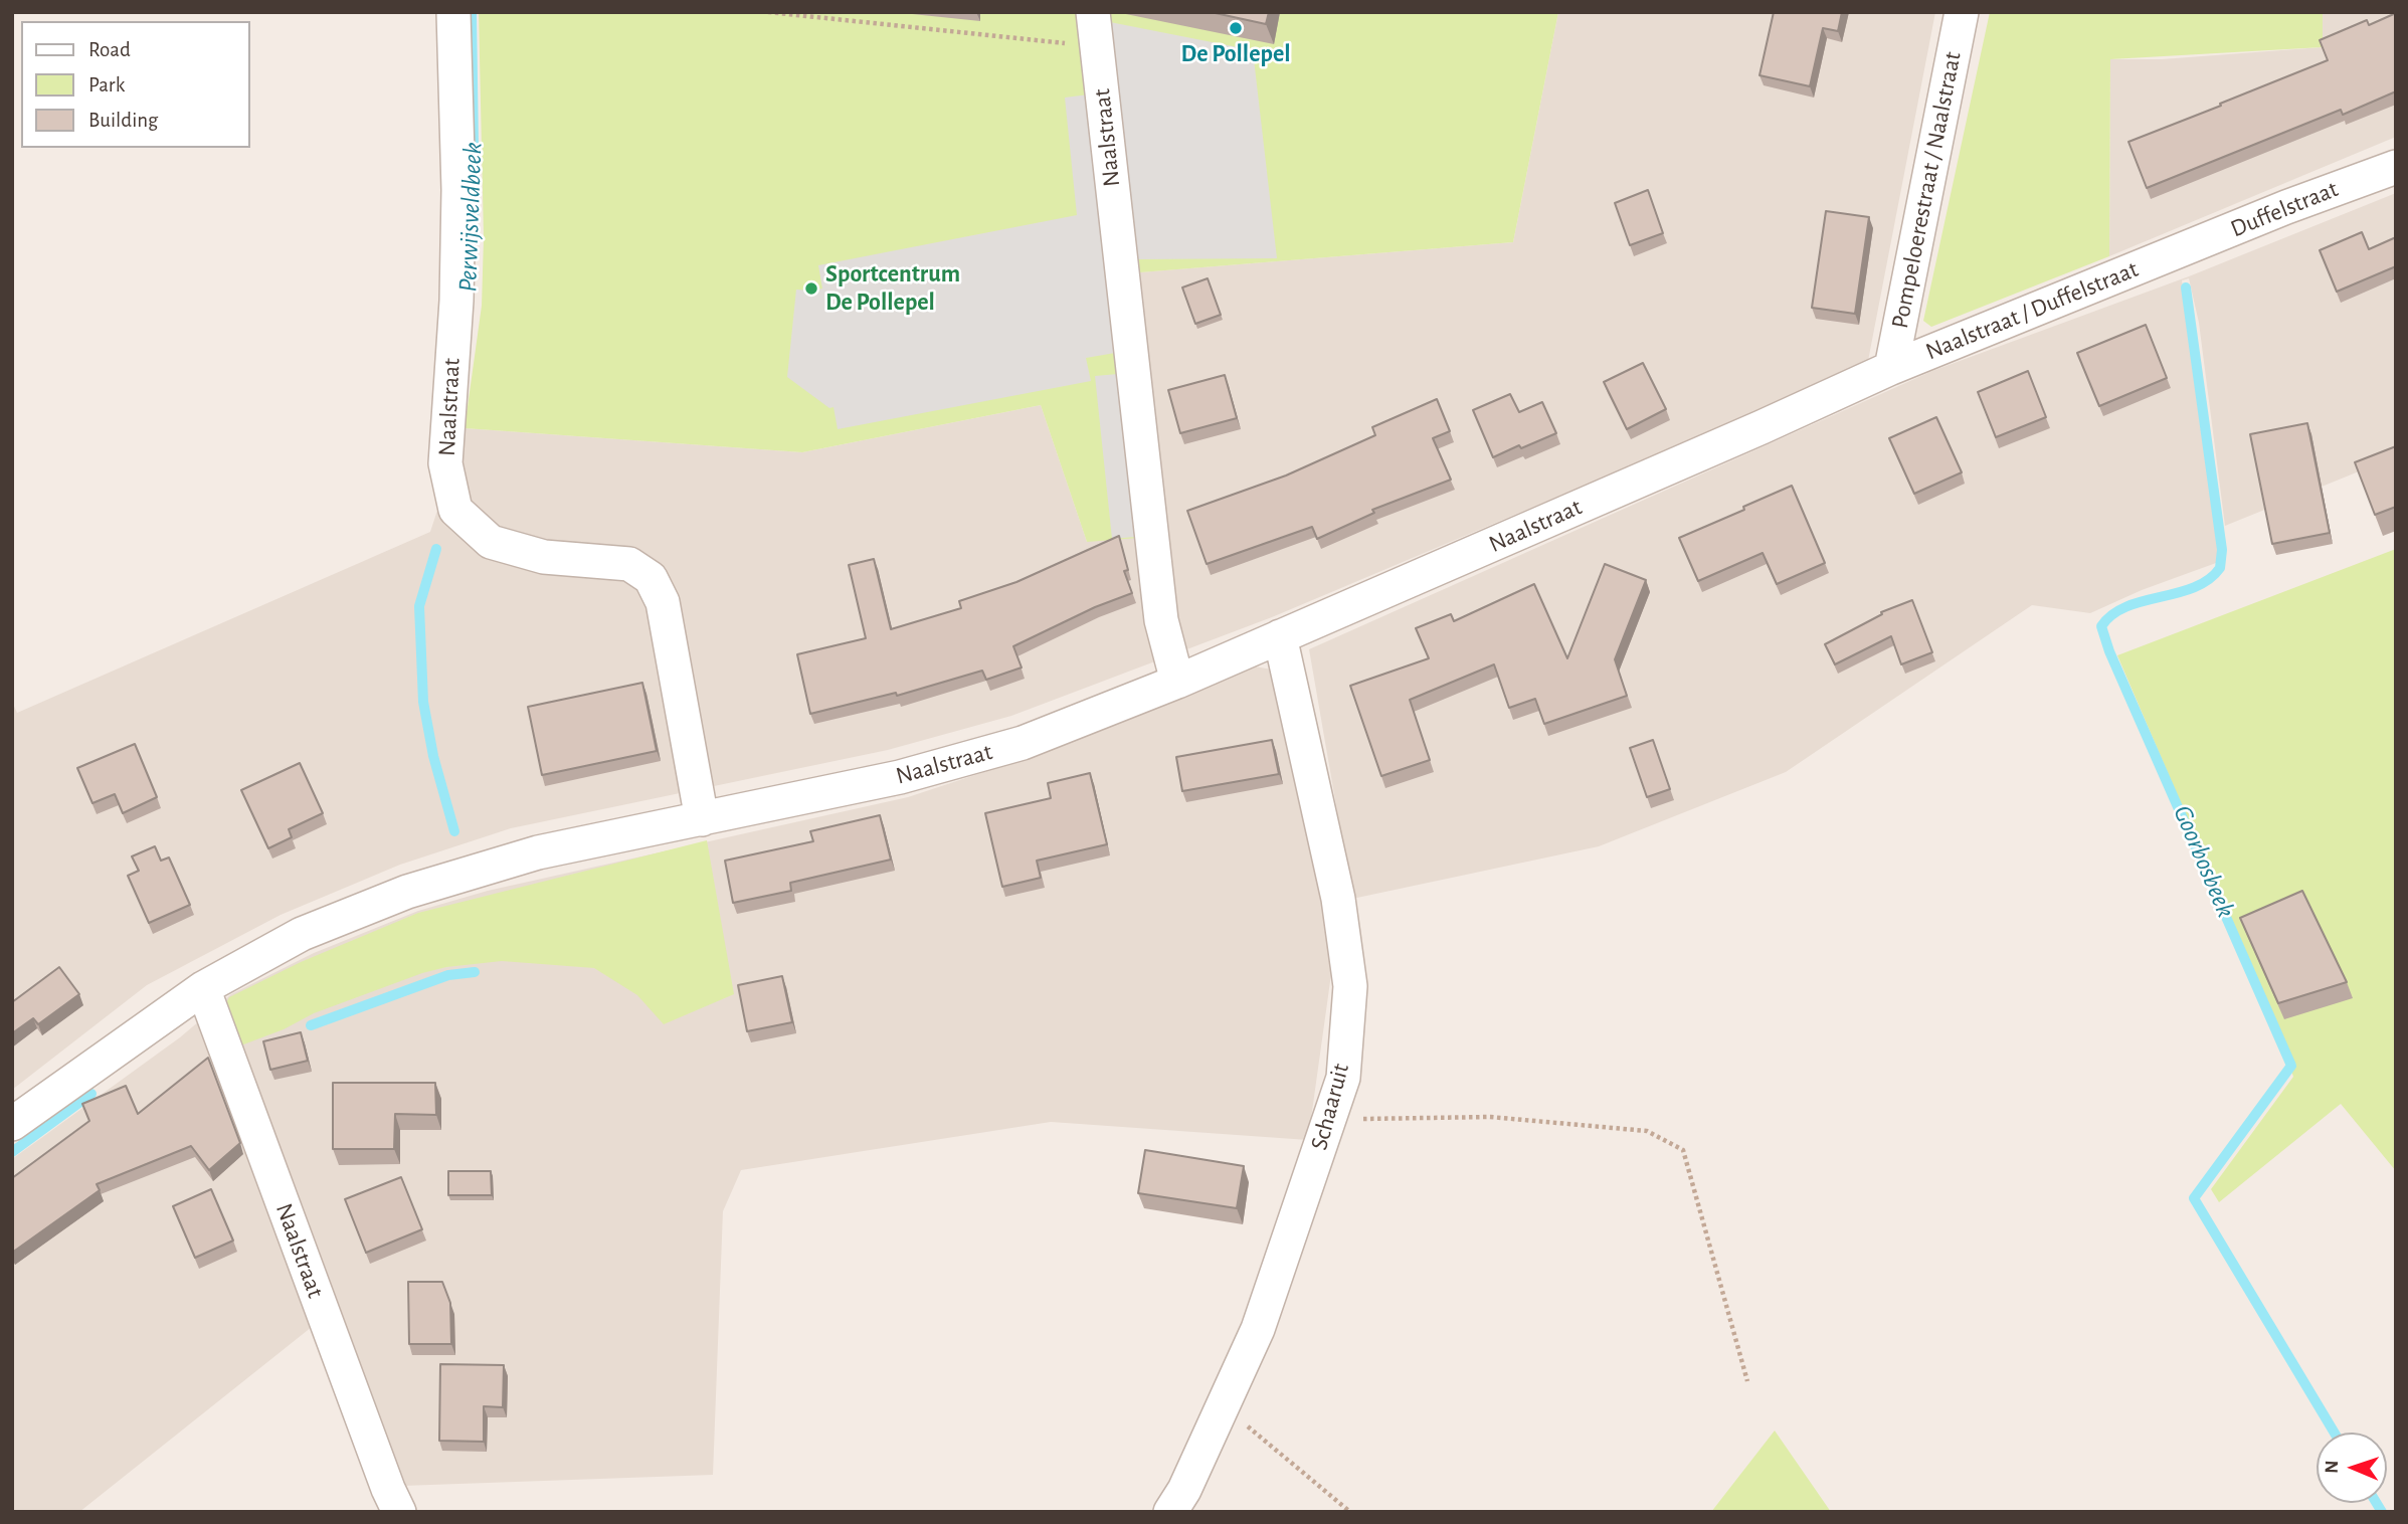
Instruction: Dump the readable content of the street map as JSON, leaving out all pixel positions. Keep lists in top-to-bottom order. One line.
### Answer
{"streets":{"street":["Naalstraat","Pompeloerestraat / Naalstraat","Duffelstraat","Naalstraat / Duffelstraat","Schaaruit"]},"crossings":[["Naalstraat","Pompeloerestraat / Naalstraat"],["Naalstraat","Naalstraat / Duffelstraat"],["Naalstraat","Schaaruit"],["Pompeloerestraat / Naalstraat","Naalstraat / Duffelstraat"],["Duffelstraat","Naalstraat / Duffelstraat"]],"water":["Perwijsveldbeek","Goorbosbeek"],"places":["De Pollepel","Sportcentrum De Pollepel"],"legend":["Road","Park","Building"],"north":"left"}
